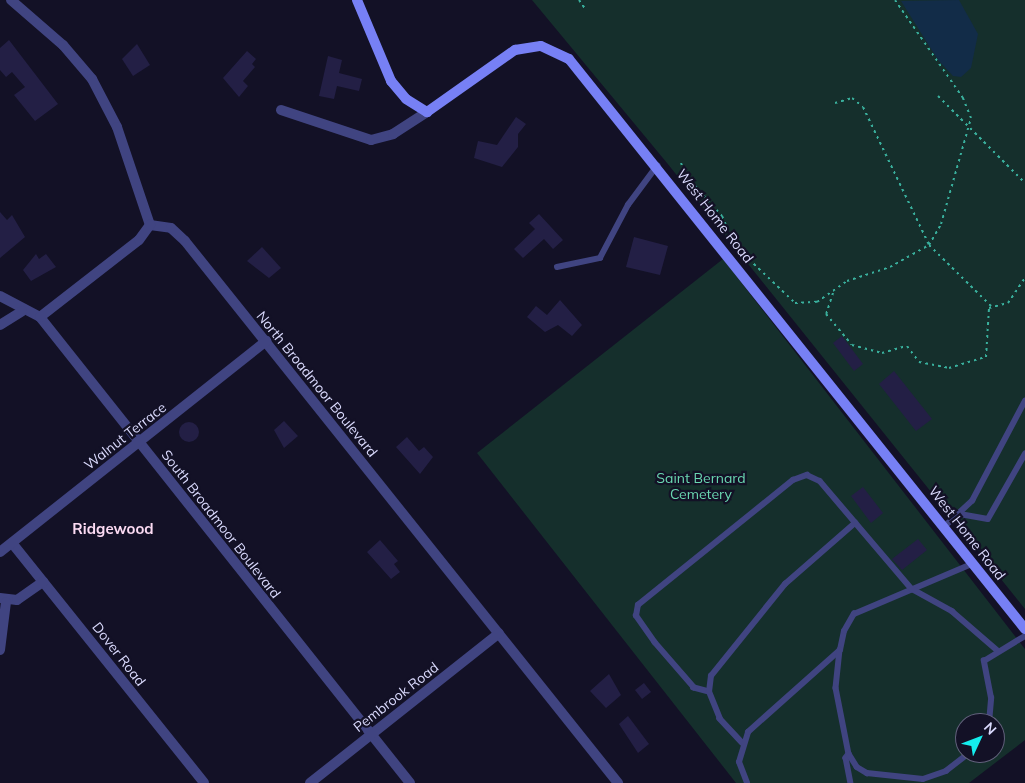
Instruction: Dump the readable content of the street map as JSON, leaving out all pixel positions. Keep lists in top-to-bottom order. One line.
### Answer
{"streets":{"street":["West Home Road","North Broadmoor Boulevard","Walnut Terrace","South Broadmoor Boulevard","Dover Road","Pembrook Road"]},"crossings":[["North Broadmoor Boulevard","Walnut Terrace"],["North Broadmoor Boulevard","Pembrook Road"],["Walnut Terrace","South Broadmoor Boulevard"],["Walnut Terrace","Dover Road"],["South Broadmoor Boulevard","Pembrook Road"]],"districts":["Ridgewood"],"parks":["Saint Bernard Cemetery"],"north":"top right"}
